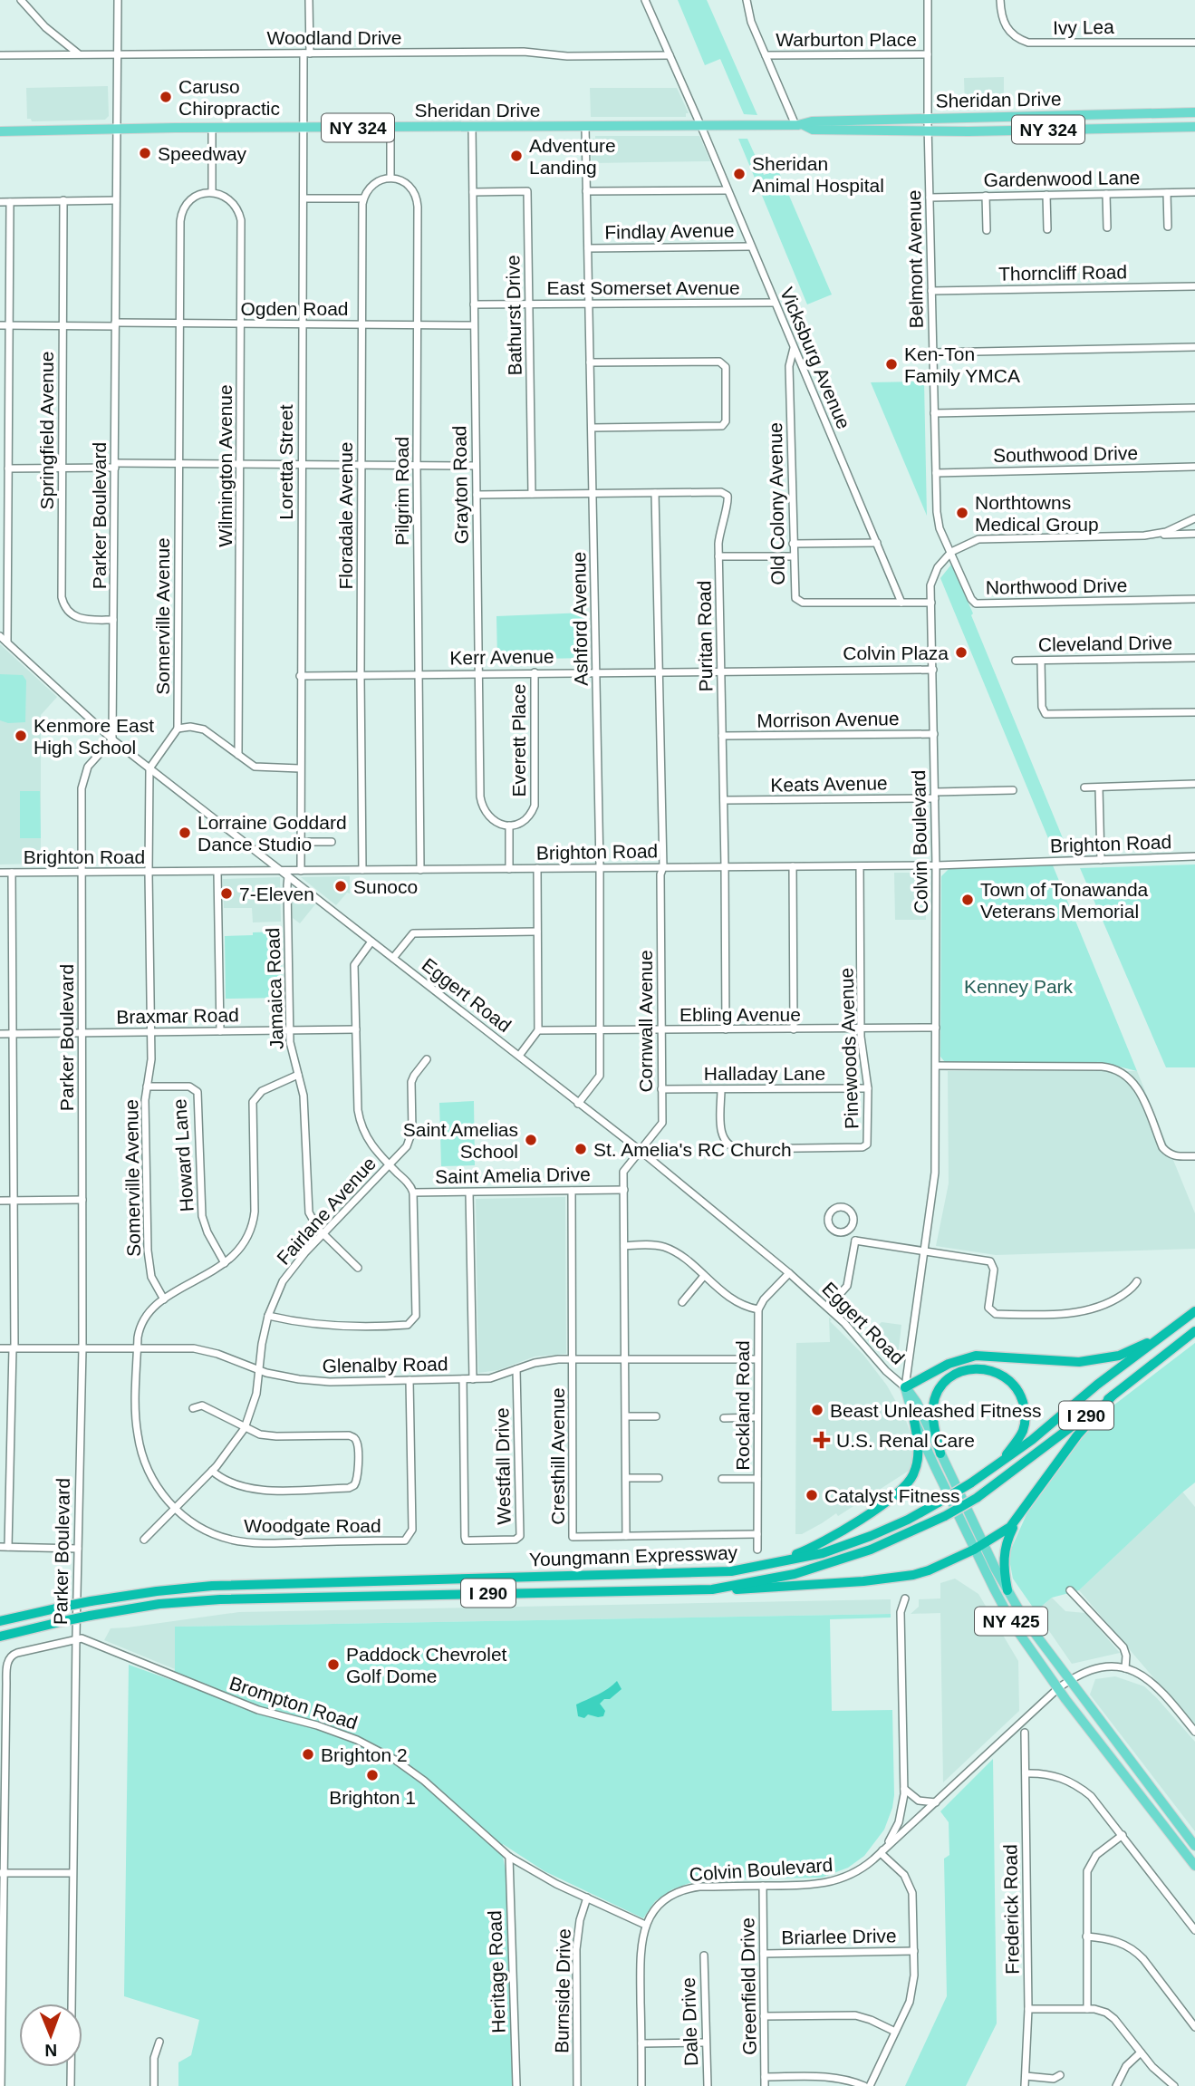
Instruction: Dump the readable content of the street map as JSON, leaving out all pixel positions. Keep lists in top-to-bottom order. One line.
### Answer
{"streets":{"highway":["I 290","Youngmann Expressway"],"main road":["Sheridan Drive","NY 324","NY 425"],"street":["Ivy Lea","Woodland Drive","Warburton Place","Gardenwood Lane","Findlay Avenue","Belmont Avenue","Thorncliff Road","East Somerset Avenue","Ogden Road","Bathurst Drive","Vicksburg Avenue","Springfield Avenue","Southwood Drive","Loretta Street","Wilmington Avenue","Grayton Road","Pilgrim Road","Old Colony Avenue","Parker Boulevard","Floradale Avenue","Northwood Drive","Somerville Avenue","Ashford Avenue","Puritan Road","Cleveland Drive","Kerr Avenue","Morrison Avenue","Everett Place","Keats Avenue","Colvin Boulevard","Brighton Road","Jamaica Road","Eggert Road","Ebling Avenue","Braxmar Road","Cornwall Avenue","Pinewoods Avenue","Halladay Lane","Howard Lane","Saint Amelia Drive","Fairlane Avenue","Glenalby Road","Rockland Road","Cresthill Avenue","Westfall Drive","Woodgate Road","Brompton Road","Frederick Road","Briarlee Drive","Heritage Road","Greenfield Drive","Burnside Drive","Dale Drive"]},"crossings":[["Woodland Drive","Vicksburg Avenue"],["Woodland Drive","Loretta Street"],["Woodland Drive","Parker Boulevard"],["Warburton Place","Belmont Avenue"],["Sheridan Drive","Belmont Avenue"],["Sheridan Drive","Vicksburg Avenue"],["Sheridan Drive","Loretta Street"],["Sheridan Drive","Grayton Road"],["Sheridan Drive","Parker Boulevard"],["Sheridan Drive","Ashford Avenue"],["Gardenwood Lane","Belmont Avenue"],["Findlay Avenue","Vicksburg Avenue"],["Findlay Avenue","Ashford Avenue"],["Belmont Avenue","Thorncliff Road"],["Belmont Avenue","Southwood Drive"],["Belmont Avenue","Northwood Drive"],["Belmont Avenue","Colvin Boulevard"],["East Somerset Avenue","Bathurst Drive"],["East Somerset Avenue","Vicksburg Avenue"],["East Somerset Avenue","Grayton Road"],["East Somerset Avenue","Ashford Avenue"],["Ogden Road","Springfield Avenue"],["Ogden Road","Loretta Street"],["Ogden Road","Wilmington Avenue"],["Ogden Road","Grayton Road"],["Ogden Road","Pilgrim Road"],["Ogden Road","Parker Boulevard"],["Ogden Road","Floradale Avenue"],["Ogden Road","Somerville Avenue"],["Bathurst Drive","Grayton Road"],["Bathurst Drive","Puritan Road"],["Vicksburg Avenue","Old Colony Avenue"],["Springfield Avenue","Parker Boulevard"],["Loretta Street","Kerr Avenue"],["Loretta Street","Brighton Road"],["Wilmington Avenue","Somerville Avenue"],["Grayton Road","Puritan Road"],["Grayton Road","Kerr Avenue"],["Grayton Road","Everett Place"],["Pilgrim Road","Kerr Avenue"],["Pilgrim Road","Brighton Road"],["Old Colony Avenue","Colvin Boulevard"],["Parker Boulevard","Brighton Road"],["Parker Boulevard","Eggert Road"],["Parker Boulevard","Braxmar Road"],["Parker Boulevard","Glenalby Road"],["Parker Boulevard","Brompton Road"],["Floradale Avenue","Kerr Avenue"],["Floradale Avenue","Brighton Road"],["Northwood Drive","Colvin Boulevard"],["Somerville Avenue","Brighton Road"],["Somerville Avenue","Eggert Road"],["Somerville Avenue","Braxmar Road"],["Somerville Avenue","Howard Lane"],["Somerville Avenue","Woodgate Road"],["Ashford Avenue","Puritan Road"],["Ashford Avenue","Kerr Avenue"],["Ashford Avenue","Brighton Road"],["Ashford Avenue","Eggert Road"],["Ashford Avenue","Ebling Avenue"],["Puritan Road","Kerr Avenue"],["Puritan Road","Morrison Avenue"],["Puritan Road","Keats Avenue"],["Puritan Road","Brighton Road"],["Puritan Road","Ebling Avenue"],["Puritan Road","Cornwall Avenue"],["Kerr Avenue","Everett Place"],["Kerr Avenue","Colvin Boulevard"],["Kerr Avenue","Cornwall Avenue"],["Morrison Avenue","Colvin Boulevard"],["Everett Place","Brighton Road"],["Keats Avenue","Colvin Boulevard"],["Colvin Boulevard","Brighton Road"],["Colvin Boulevard","Eggert Road"],["Colvin Boulevard","Ebling Avenue"],["Colvin Boulevard","NY 425"],["Colvin Boulevard","Brompton Road"],["Colvin Boulevard","Greenfield Drive"],["Brighton Road","Eggert Road"],["Brighton Road","Cornwall Avenue"],["Brighton Road","Pinewoods Avenue"],["Jamaica Road","Eggert Road"],["Jamaica Road","Braxmar Road"],["Jamaica Road","Fairlane Avenue"],["Jamaica Road","Woodgate Road"],["Eggert Road","Cornwall Avenue"],["Eggert Road","Saint Amelia Drive"],["Eggert Road","NY 425"],["Ebling Avenue","Cornwall Avenue"],["Ebling Avenue","Pinewoods Avenue"],["Braxmar Road","Saint Amelia Drive"],["Cornwall Avenue","Halladay Lane"],["Cornwall Avenue","Saint Amelia Drive"],["Cornwall Avenue","Glenalby Road"],["Cornwall Avenue","Cresthill Avenue"],["Pinewoods Avenue","Halladay Lane"],["Howard Lane","Woodgate Road"],["Saint Amelia Drive","Fairlane Avenue"],["Saint Amelia Drive","Cresthill Avenue"],["Fairlane Avenue","Glenalby Road"],["Fairlane Avenue","Woodgate Road"],["Glenalby Road","Rockland Road"],["Glenalby Road","Cresthill Avenue"],["Glenalby Road","Westfall Drive"],["Glenalby Road","Woodgate Road"],["Rockland Road","Cresthill Avenue"],["Brompton Road","Heritage Road"],["Brompton Road","Burnside Drive"],["Briarlee Drive","Greenfield Drive"]],"parks":["Kenney Park"],"places":{"other":["Caruso Chiropractic","Speedway","Adventure Landing","Sheridan Animal Hospital","Ken-Ton Family YMCA","Northtowns Medical Group","Colvin Plaza","Kenmore East High School","Lorraine Goddard Dance Studio","Sunoco","7-Eleven","Town of Tonawanda Veterans Memorial","Saint Amelias School","St. Amelia's RC Church","Beast Unleashed Fitness","Catalyst Fitness","Paddock Chevrolet Golf Dome","Brighton 2","Brighton 1"],"health":["U.S. Renal Care"]},"north":"bottom"}
